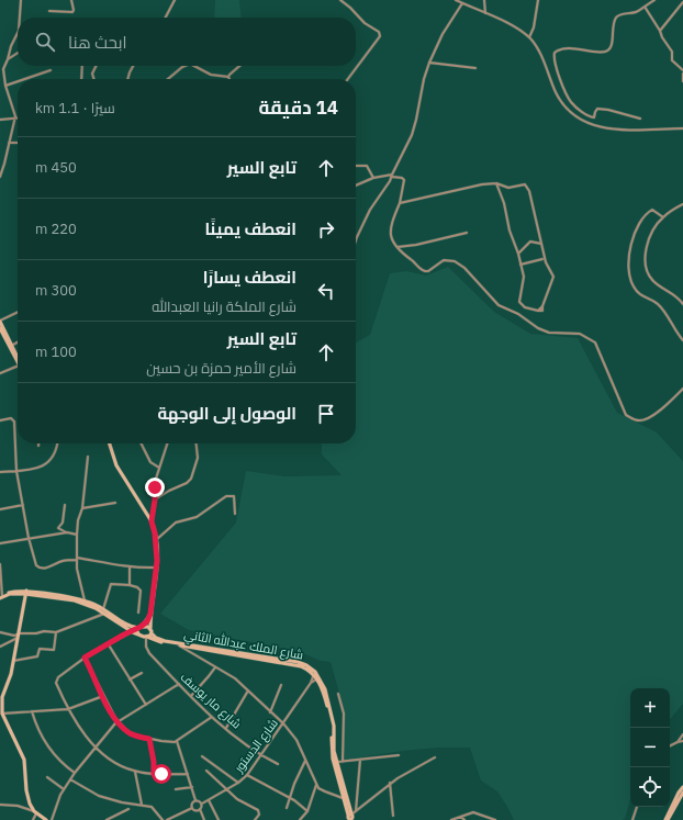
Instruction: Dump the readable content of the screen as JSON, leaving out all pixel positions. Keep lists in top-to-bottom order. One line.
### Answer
{"streets":{"main road":["شارع الملك عبدالله الثاني"],"street":["شارع مار يوسف","شارع الدستور"]},"crossings":[["شارع الملك عبدالله الثاني","شارع مار يوسف"],["شارع الملك عبدالله الثاني","شارع الدستور"],["شارع مار يوسف","شارع الدستور"]],"page":{"search":"ابحث هنا","heading":["14 دقيقة","سيرًا · 1.1 km"],"list":[["تابع السير","450 m"],["انعطف يمينًا","220 m"],["انعطف يسارًا","شارع الملكة رانيا العبدالله","300 m"],["تابع السير","شارع الأمير حمزة بن حسين","100 m"],"الوصول إلى الوجهة"],"map_buttons":["+","−"]}}
